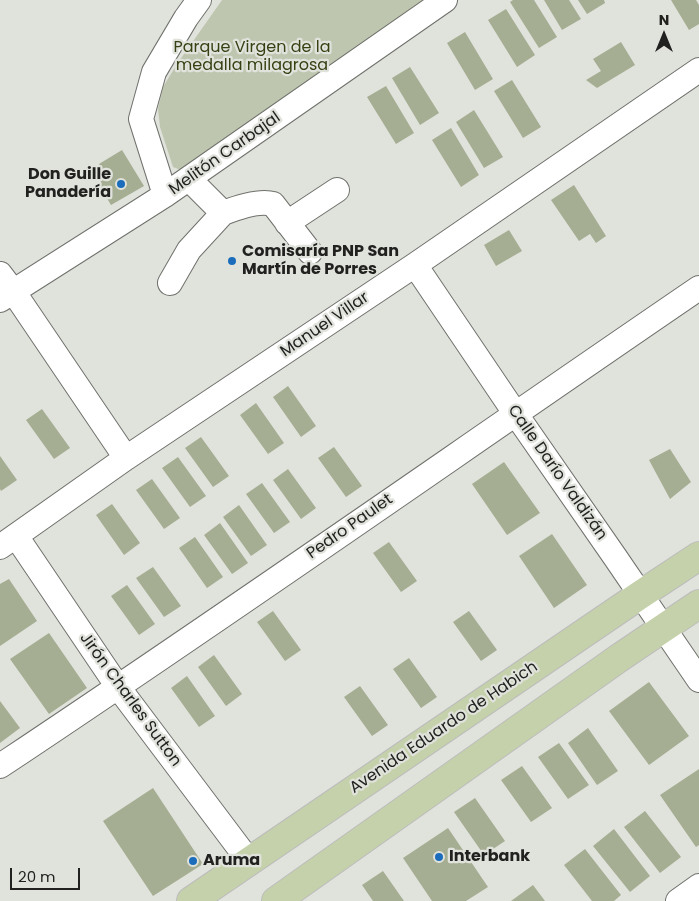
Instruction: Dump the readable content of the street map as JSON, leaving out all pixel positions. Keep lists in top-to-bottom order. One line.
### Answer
{"streets":{"main road":["Avenida Eduardo de Habich"],"street":["Melitón Carbajal","Manuel Villar","Calle Darío Valdizán","Pedro Paulet","Jirón Charles Sutton"]},"crossings":[["Manuel Villar","Calle Darío Valdizán"],["Manuel Villar","Jirón Charles Sutton"],["Calle Darío Valdizán","Pedro Paulet"],["Calle Darío Valdizán","Avenida Eduardo de Habich"],["Pedro Paulet","Jirón Charles Sutton"],["Jirón Charles Sutton","Avenida Eduardo de Habich"]],"parks":["Parque Virgen de la medalla milagrosa"],"places":["Don Guille Panadería","Comisaría PNP San Martín de Porres","Interbank","Aruma"],"scale_bar":"20 m","north":"top"}
